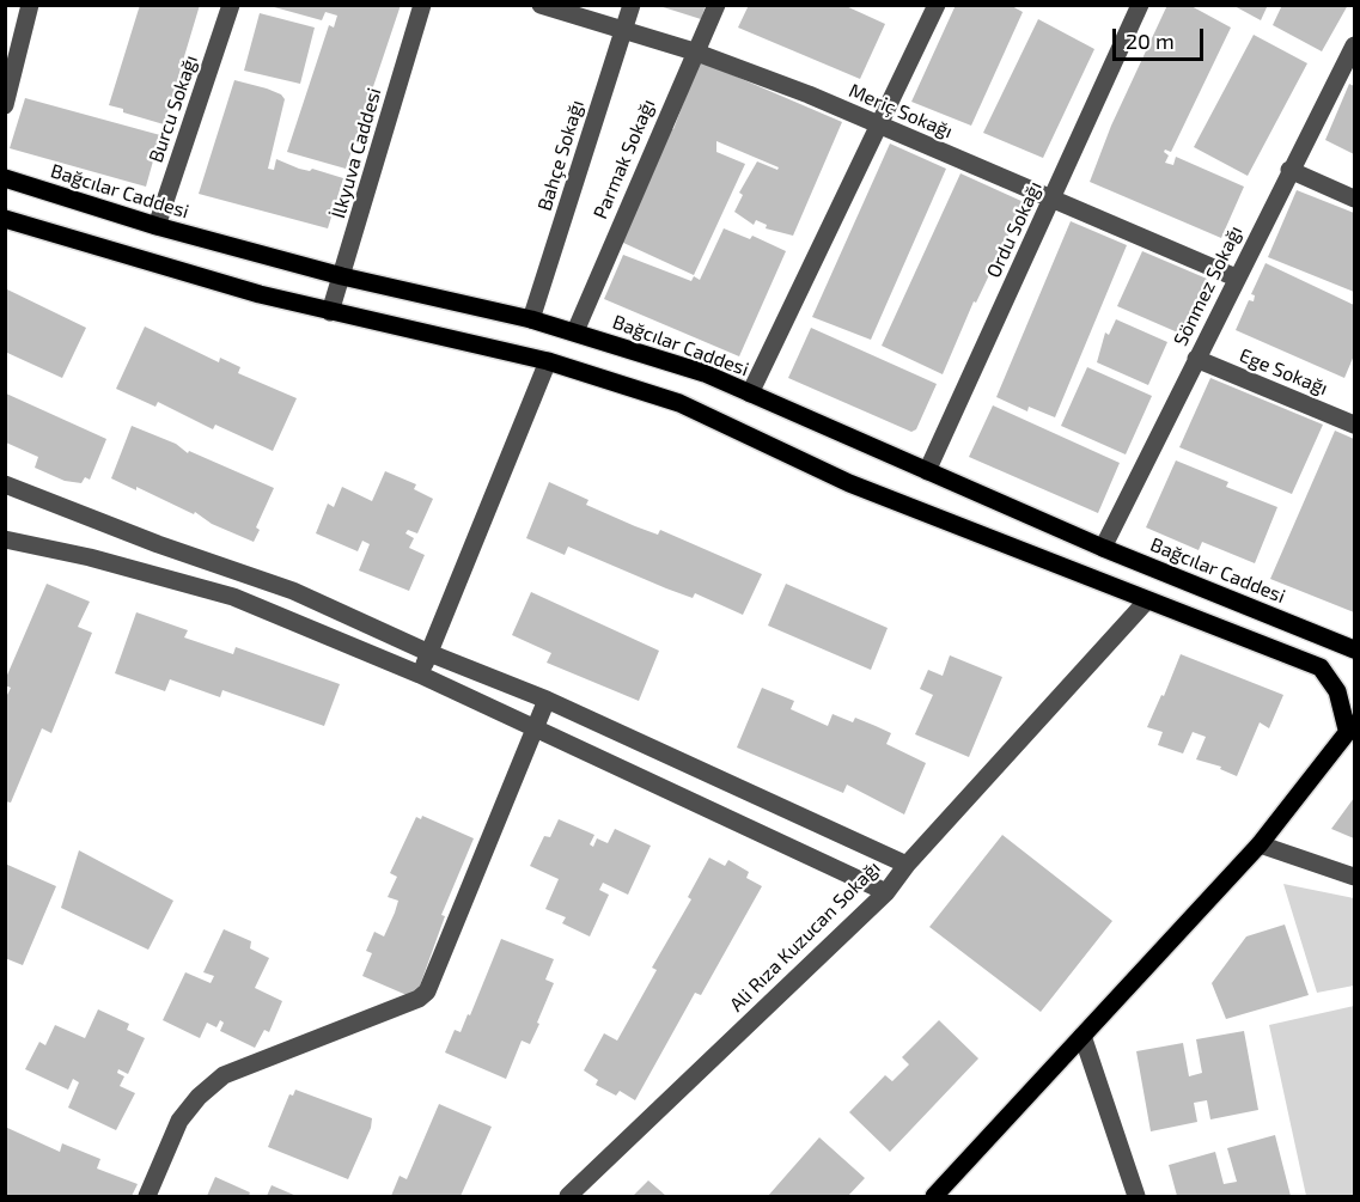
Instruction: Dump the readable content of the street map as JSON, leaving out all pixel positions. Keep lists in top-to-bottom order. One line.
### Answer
{"streets":{"main road":["Bağcılar Caddesi"],"street":["Burcu Sokağı","Meriç Sokağı","İlkyuva Caddesi","Bahçe Sokağı","Parmak Sokağı","Ordu Sokağı","Sönmez Sokağı","Ege Sokağı","Ali Rıza Kuzucan Sokağı"]},"crossings":[["Burcu Sokağı","Bağcılar Caddesi"],["Meriç Sokağı","Bahçe Sokağı"],["Meriç Sokağı","Parmak Sokağı"],["Meriç Sokağı","Ordu Sokağı"],["Meriç Sokağı","Sönmez Sokağı"],["İlkyuva Caddesi","Bağcılar Caddesi"],["Bahçe Sokağı","Bağcılar Caddesi"],["Parmak Sokağı","Bağcılar Caddesi"],["Bağcılar Caddesi","Ordu Sokağı"],["Bağcılar Caddesi","Sönmez Sokağı"],["Sönmez Sokağı","Ege Sokağı"]],"scale_bar":"20 m"}
